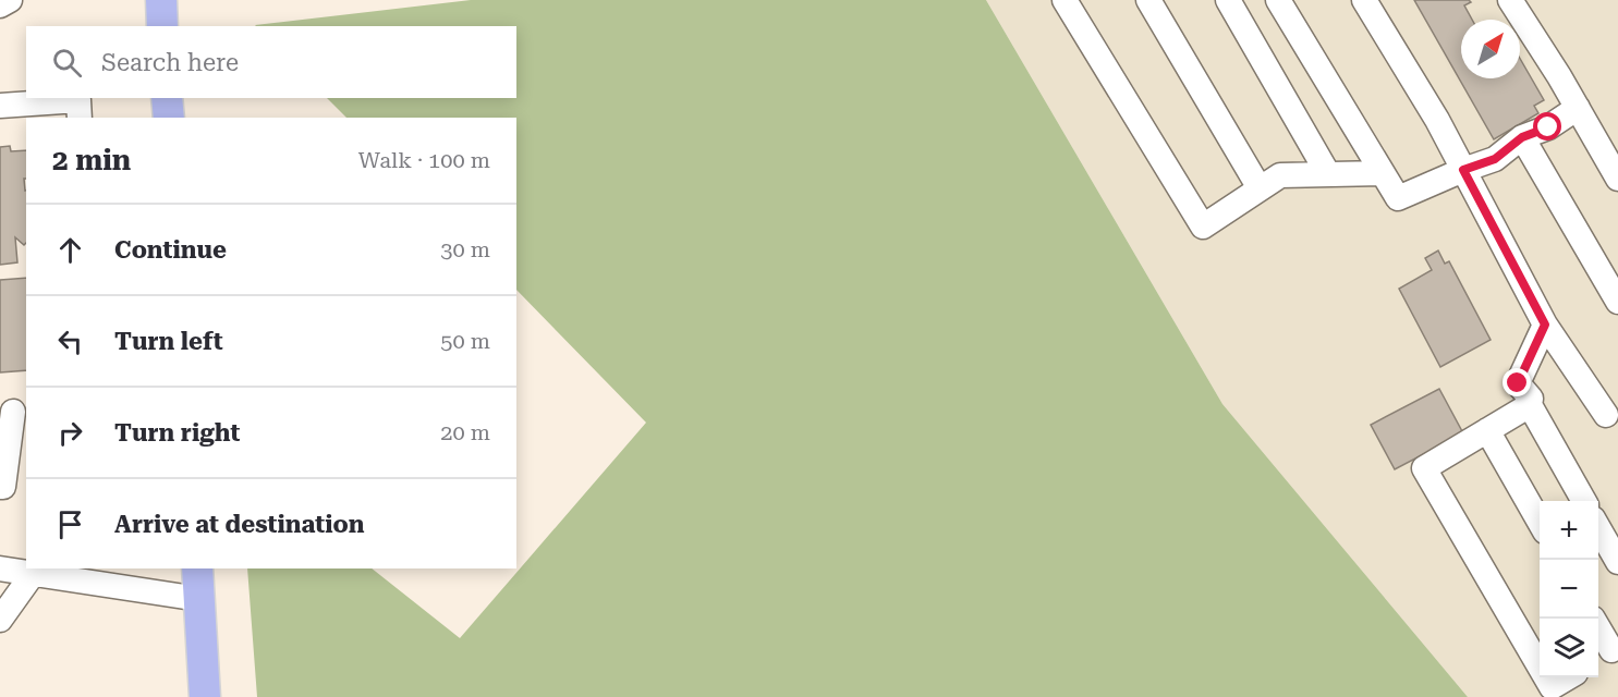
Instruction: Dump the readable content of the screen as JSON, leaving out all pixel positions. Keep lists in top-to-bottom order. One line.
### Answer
{"north":"top right","page":{"search":"Search here","heading":["2 min","Walk · 100 m"],"list":[["Continue","30 m"],["Turn left","50 m"],["Turn right","20 m"],"Arrive at destination"],"map_buttons":["+","−"]}}
